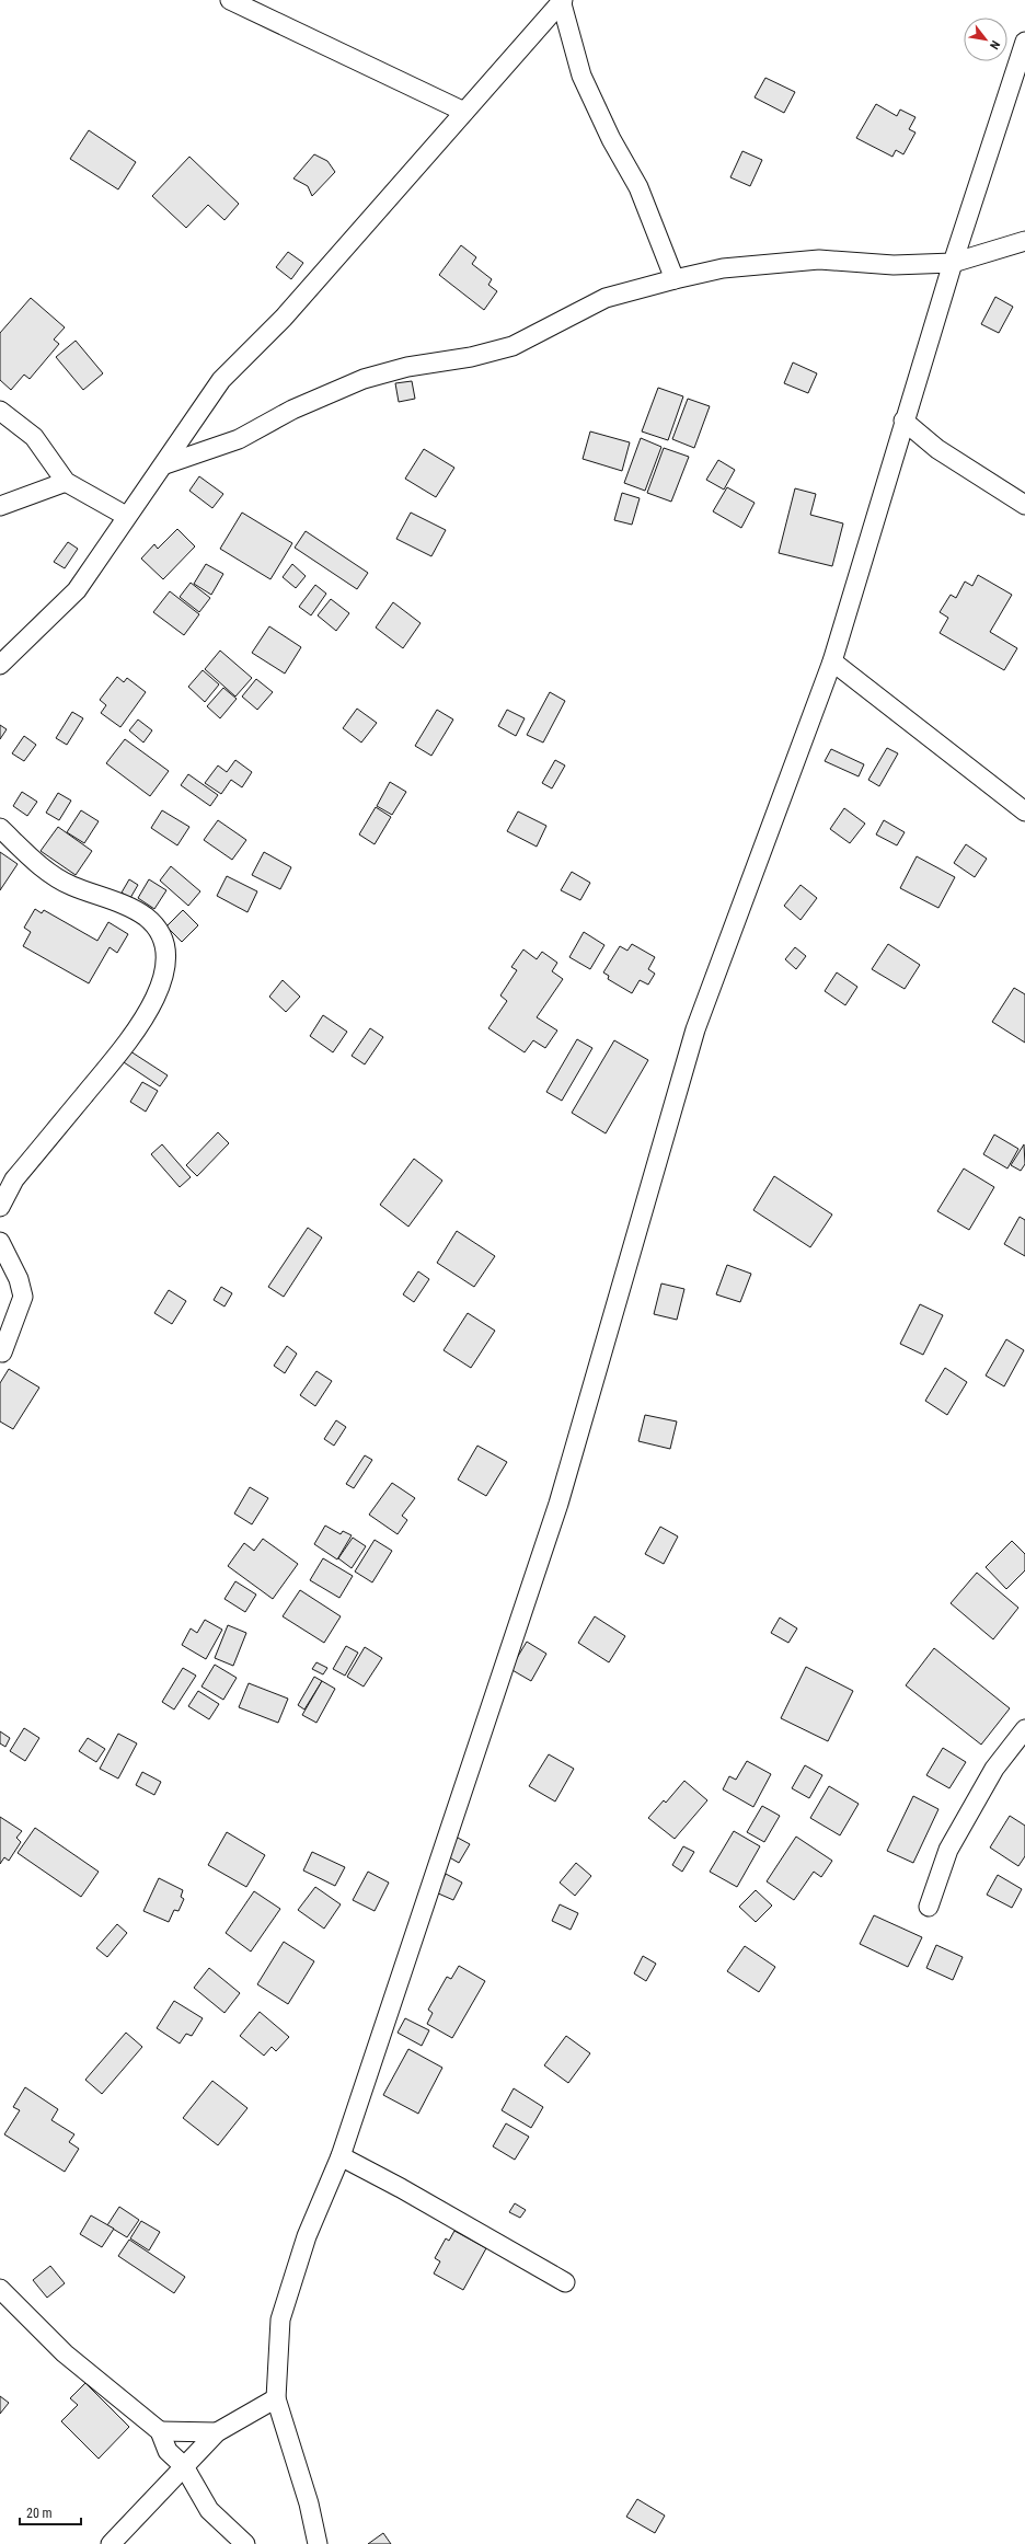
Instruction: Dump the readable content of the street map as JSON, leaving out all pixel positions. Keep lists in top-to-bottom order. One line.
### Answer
{"scale_bar":"20 m","north":"bottom right"}
